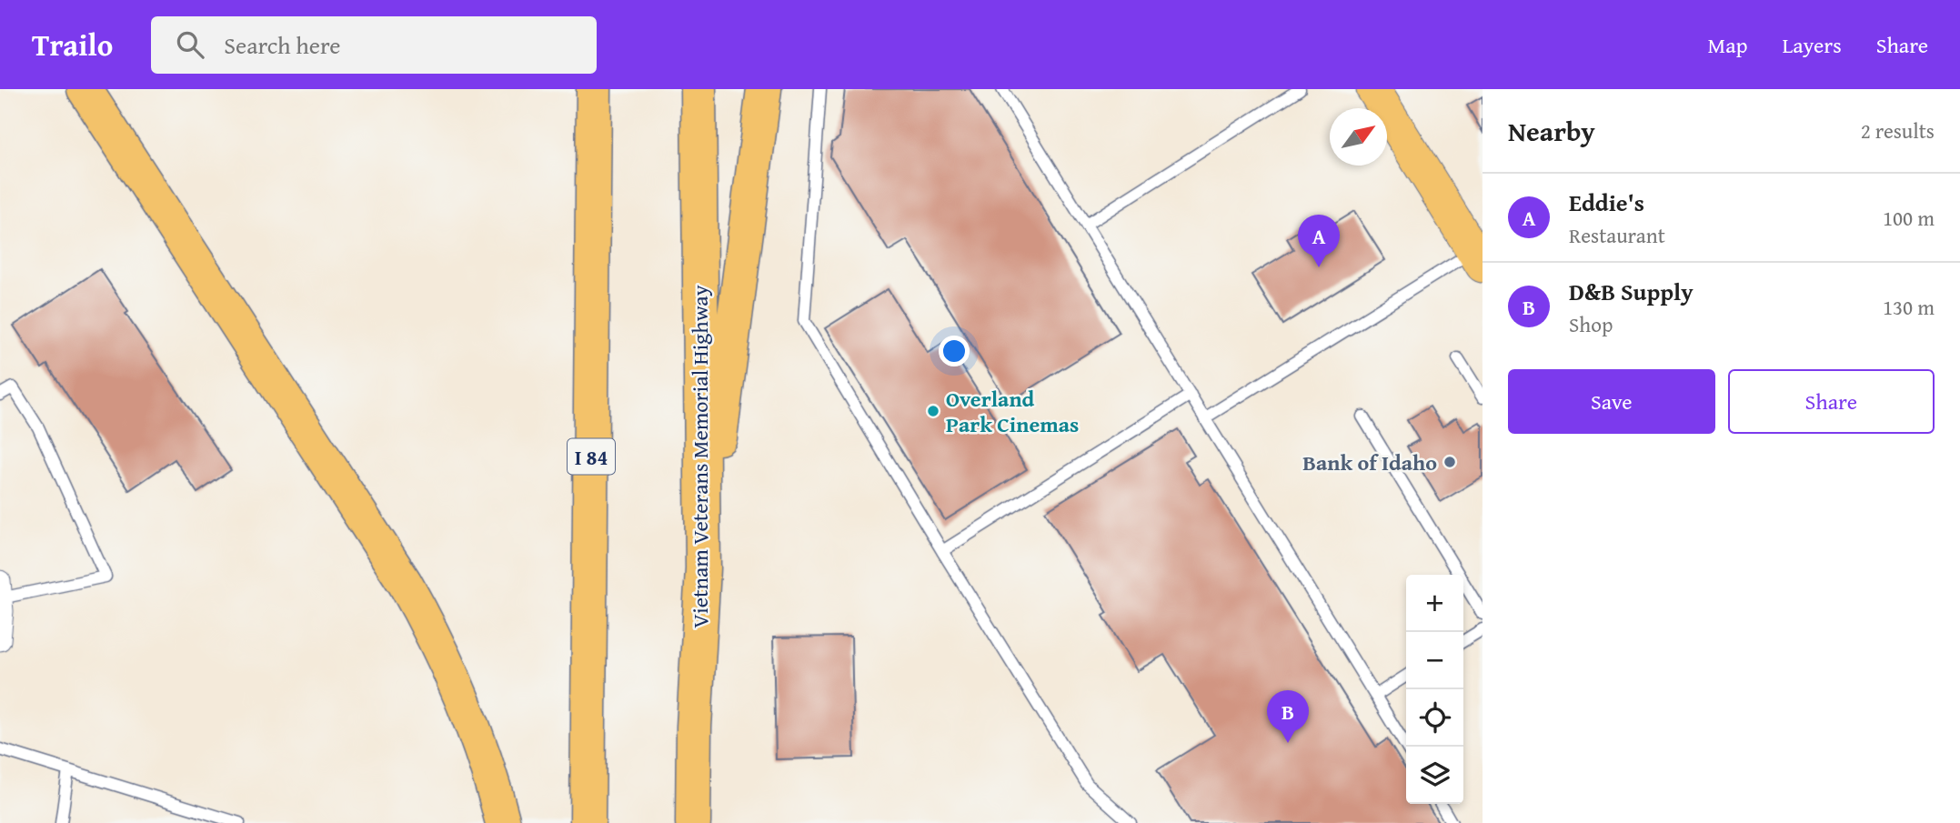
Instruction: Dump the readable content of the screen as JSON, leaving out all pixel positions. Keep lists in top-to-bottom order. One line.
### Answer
{"streets":{"highway":["I 84","Vietnam Veterans Memorial Highway"]},"places":["Overland Park Cinemas","Bank of Idaho"],"north":"top right","page":{"header":"Trailo","search":"Search here","nav":["Map","Layers","Share"],"heading":["Nearby","2 results"],"list":[{"mark":"A","name":"Eddie's","note":"Restaurant","value":"100 m"},{"mark":"B","name":"D&B Supply","note":"Shop","value":"130 m"}],"pins":["A","B"],"buttons":["Save","Share"],"map_buttons":["+","−"]}}
